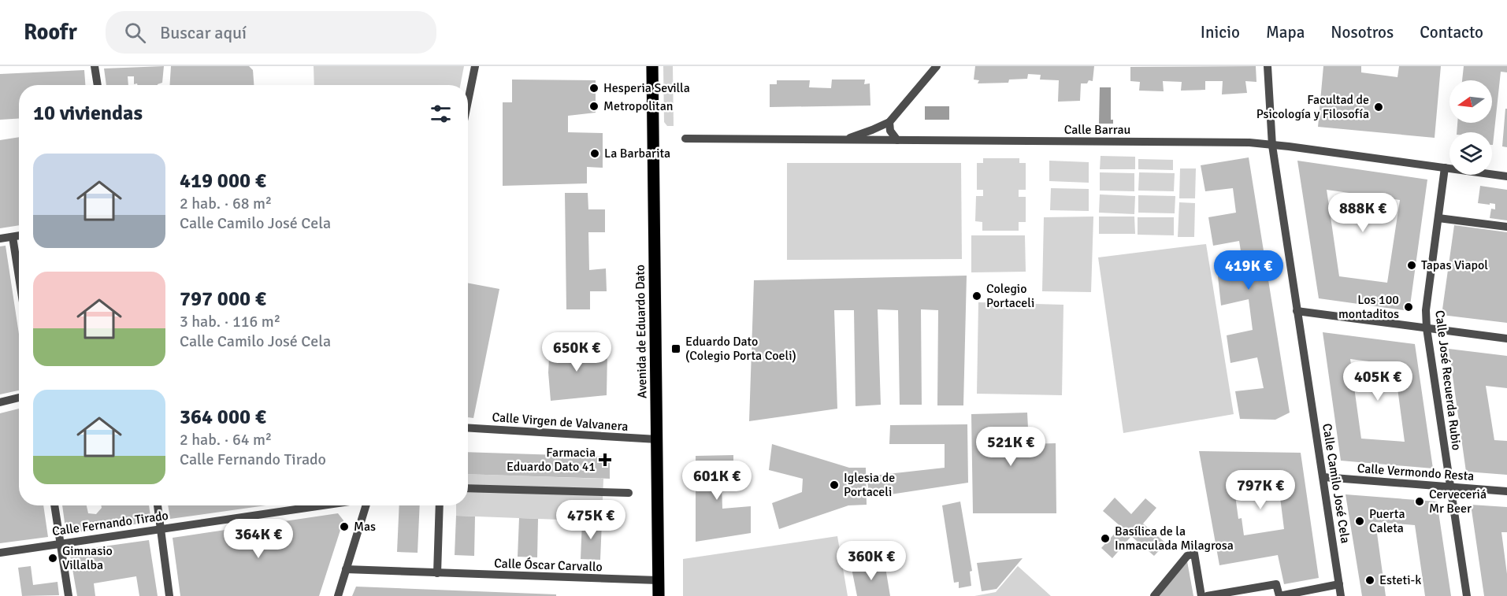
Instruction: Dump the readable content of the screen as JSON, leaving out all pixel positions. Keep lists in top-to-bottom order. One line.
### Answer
{"streets":{"main road":["Avenida de Eduardo Dato"],"street":["Calle Barrau","Calle José Recuerda Rubio","Calle Virgen de Valvanera","Calle Vermondo Resta","Calle Camilo José Cela","Calle Fernando Tirado","Calle Óscar Carvallo"]},"crossings":[["Calle Barrau","Calle José Recuerda Rubio"],["Calle Barrau","Calle Camilo José Cela"],["Avenida de Eduardo Dato","Calle Virgen de Valvanera"],["Avenida de Eduardo Dato","Calle Óscar Carvallo"],["Calle José Recuerda Rubio","Calle Vermondo Resta"],["Calle Vermondo Resta","Calle Camilo José Cela"]],"places":{"other":["Hesperia Sevilla","Metropolitan","Facultad de Psicología y Filosofía","La Barbarita","Tapas Viapol","Colegio Portaceli","Los 100 montaditos","Iglesia de Portaceli","Cerveceriá Mr Beer","Puerta Caleta","Mas","Basílica de la Inmaculada Milagrosa","Gimnasio Villalba","Esteti-k"],"transit":["Eduardo Dato (Colegio Porta Coeli)"],"health":["Farmacia Eduardo Dato 41"]},"north":"left","page":{"header":"Roofr","search":"Buscar aquí","nav":["Inicio","Mapa","Nosotros","Contacto"],"heading":"10 viviendas","list":[{"name":"419 000 €","note":"2 hab. · 68 m² · Calle Camilo José Cela"},{"name":"797 000 €","note":"3 hab. · 116 m² · Calle Camilo José Cela"},{"name":"364 000 €","note":"2 hab. · 64 m² · Calle Fernando Tirado"}],"price":["888K €","419K €","650K €","405K €","521K €","601K €","797K €","475K €","364K €","360K €"]}}
